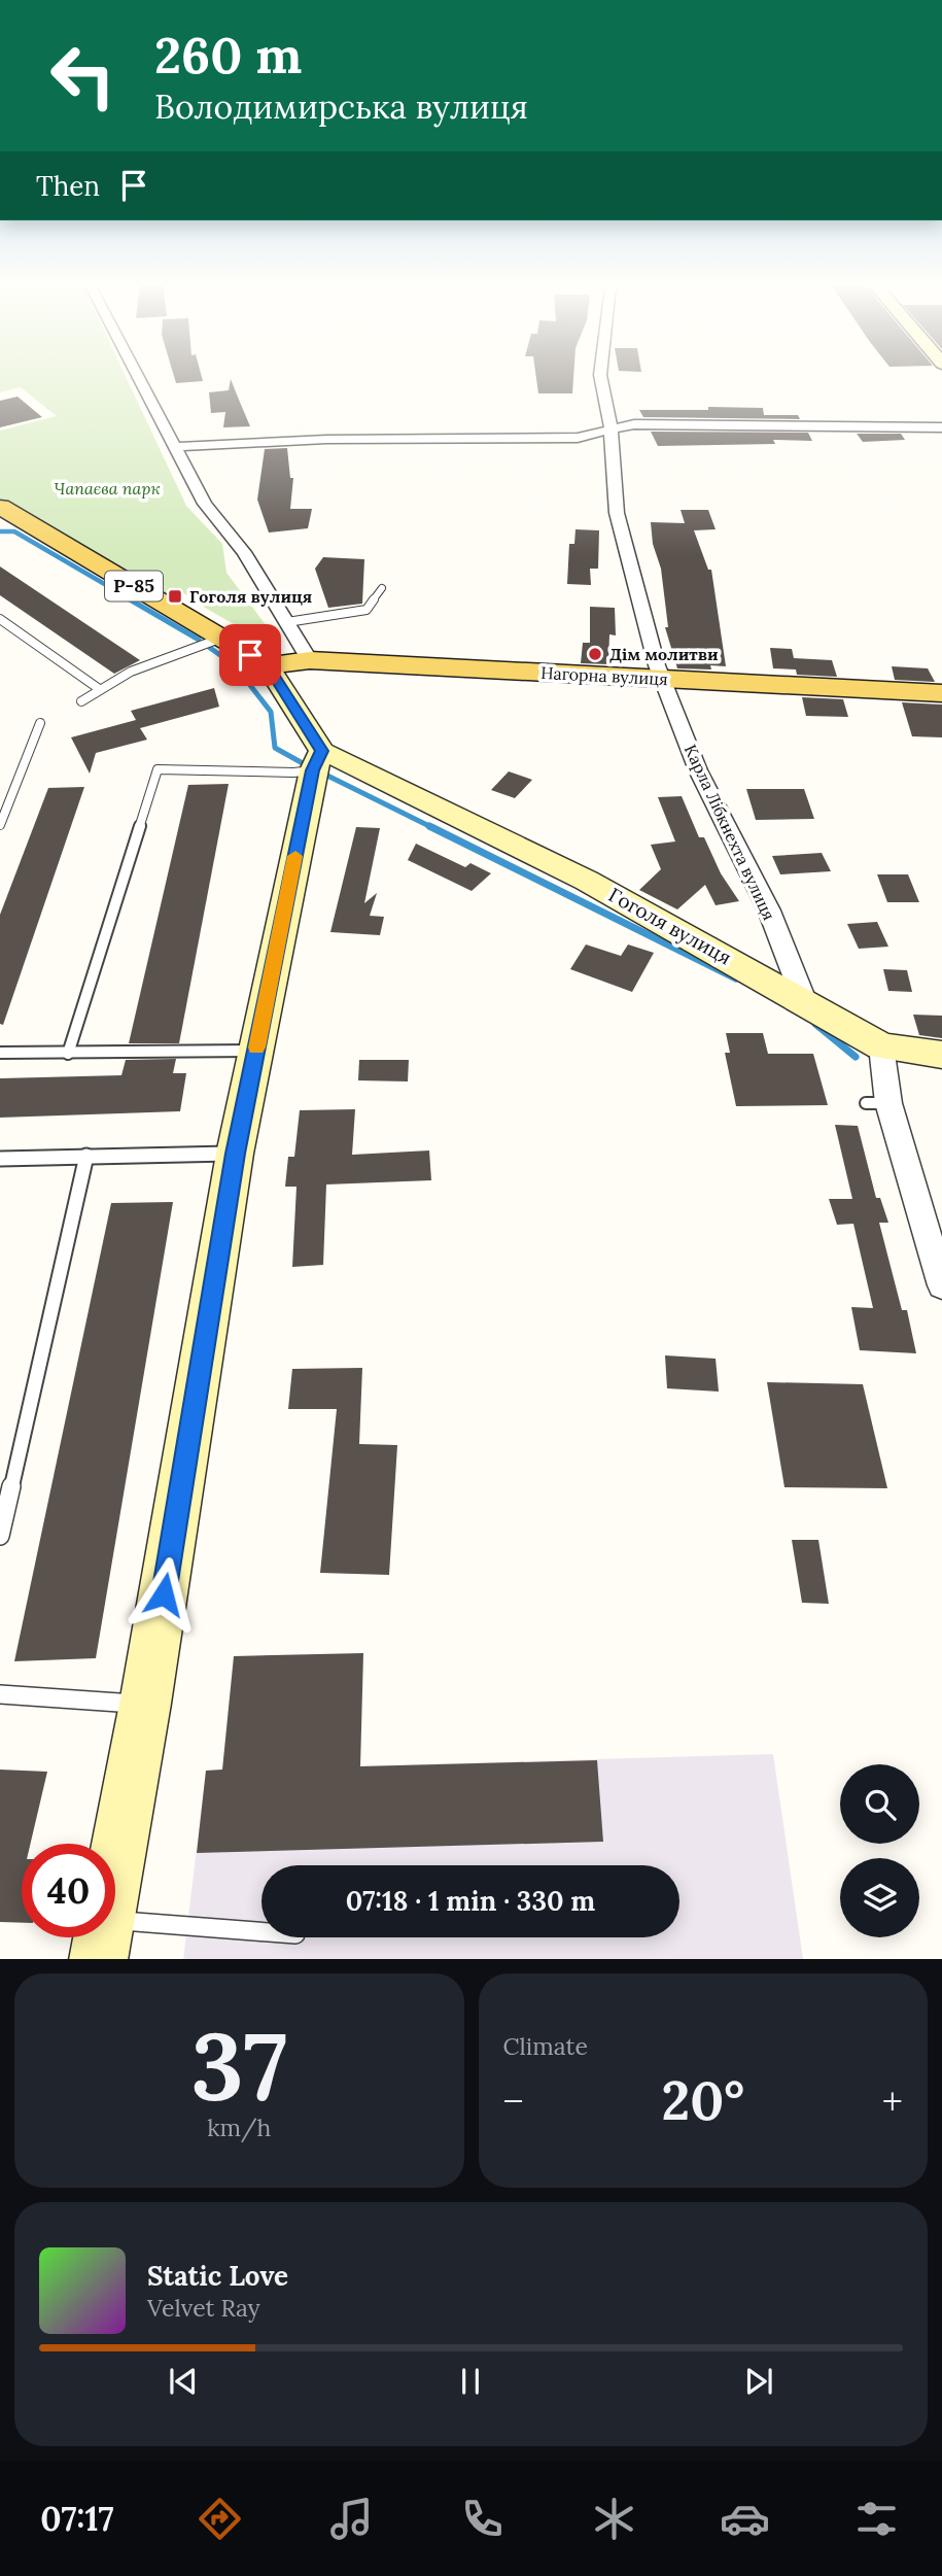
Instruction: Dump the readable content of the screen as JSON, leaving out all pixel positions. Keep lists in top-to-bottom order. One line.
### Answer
{"streets":{"main road":["Р-85","Нагорна вулиця"],"street":["Карла Лібкнехта вулиця","Гоголя вулиця"]},"crossings":[["Р-85","Нагорна вулиця"],["Нагорна вулиця","Карла Лібкнехта вулиця"],["Карла Лібкнехта вулиця","Гоголя вулиця"]],"parks":["Чапаєва парк"],"places":{"transit":["Гоголя вулиця"],"other":["Дім молитви"]},"page":{"turn":["260 m","Володимирська вулиця"],"then":"Then","limit":"40","trip":"07:18 · 1 min · 330 m","tile":[["37","km/h"],"Climate"],"heat":["−","20°","+"],"song":["Static Love","Velvet Ray"],"tabs":"07:17"}}
